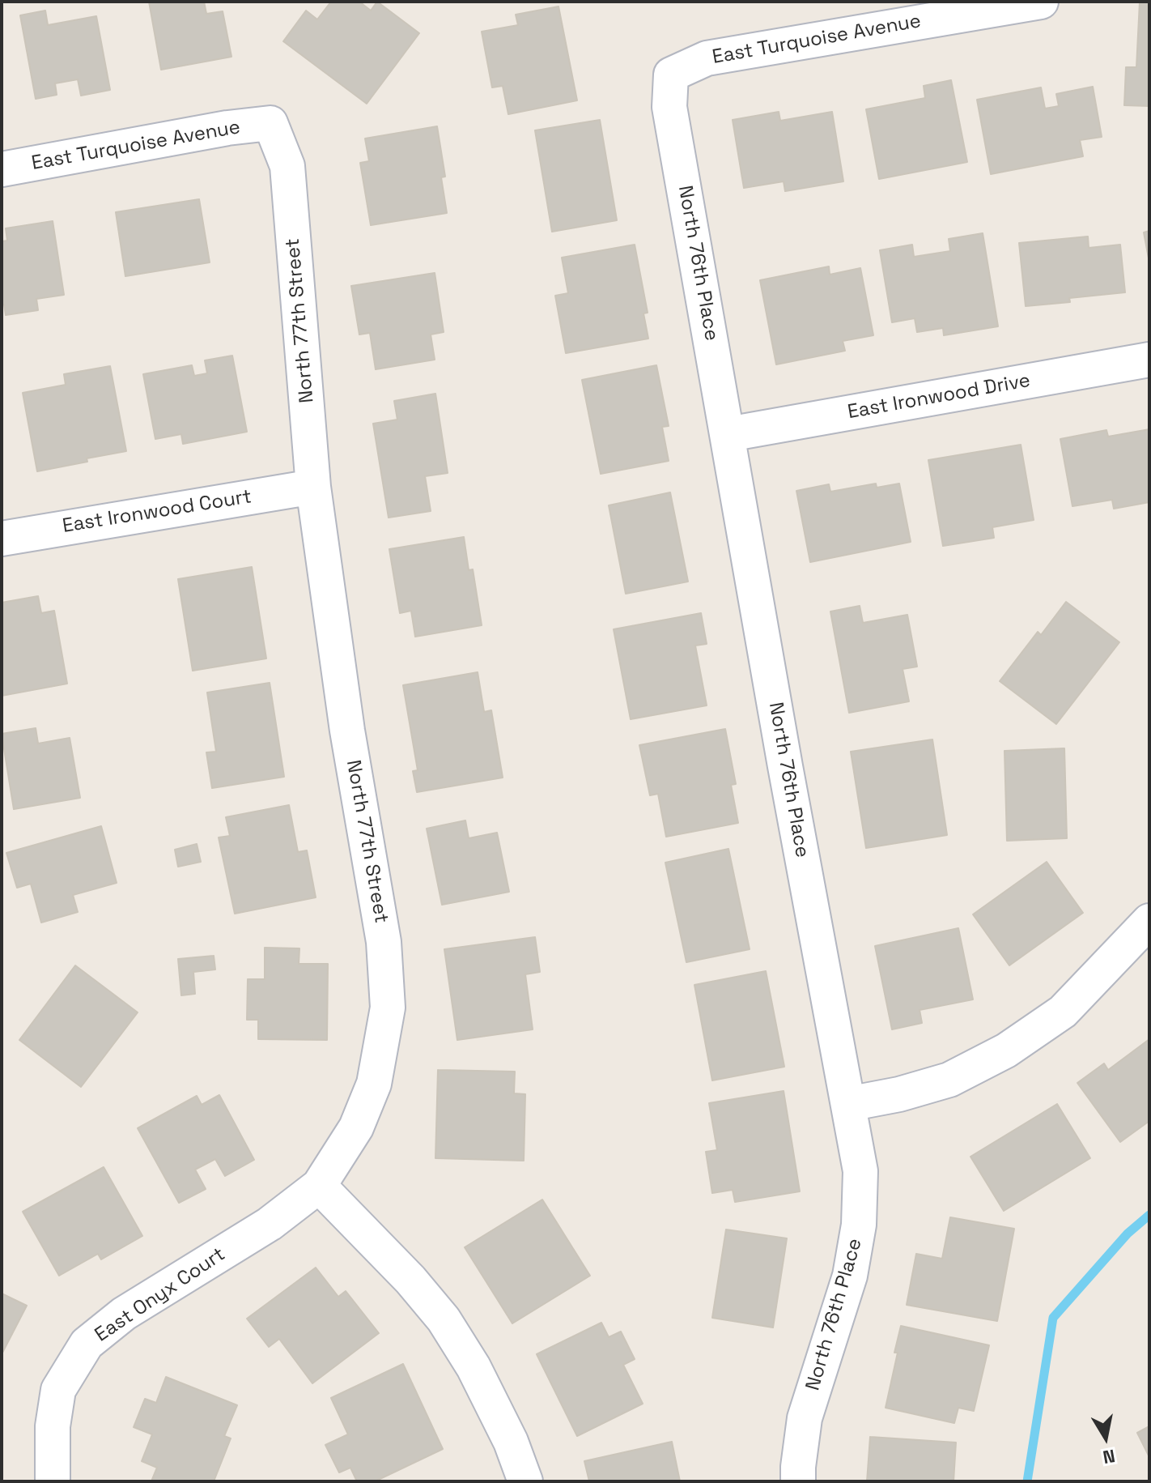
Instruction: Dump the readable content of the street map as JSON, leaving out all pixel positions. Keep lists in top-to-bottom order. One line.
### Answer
{"streets":{"street":["East Turquoise Avenue","North 76th Place","North 77th Street","East Ironwood Drive","East Ironwood Court","East Onyx Court"]},"crossings":[["East Turquoise Avenue","North 76th Place"],["East Turquoise Avenue","North 77th Street"],["North 76th Place","East Ironwood Drive"],["North 77th Street","East Ironwood Court"],["North 77th Street","East Onyx Court"]],"north":"bottom"}
